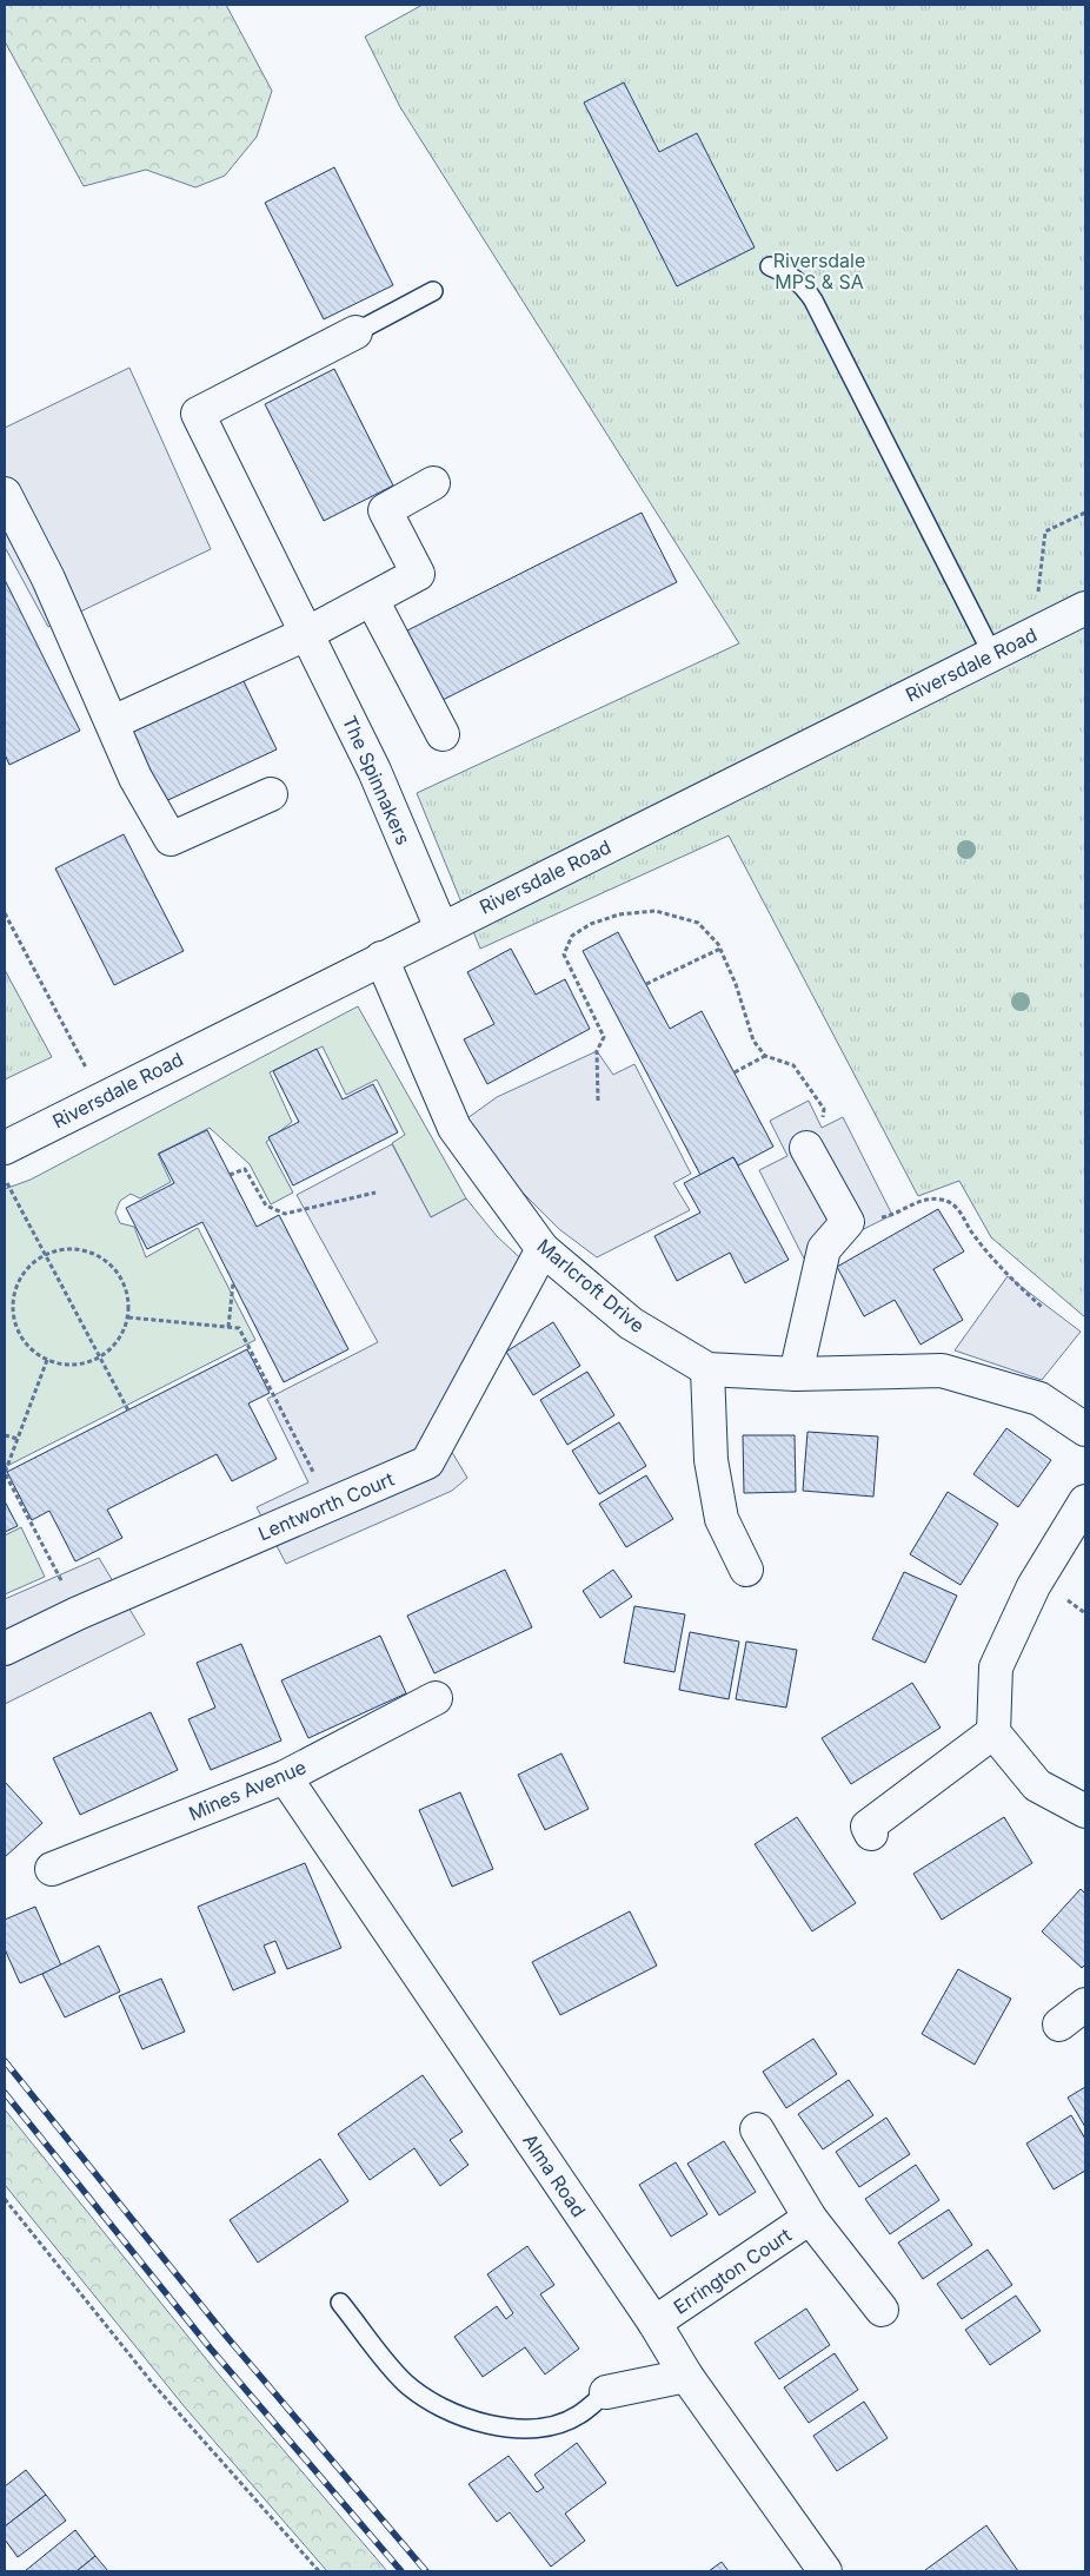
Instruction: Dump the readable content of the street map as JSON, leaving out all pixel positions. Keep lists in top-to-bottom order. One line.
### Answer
{"streets":{"street":["Riversdale Road","The Spinnakers","Marlcroft Drive","Lentworth Court","Mines Avenue","Alma Road","Errington Court"]},"crossings":[["Riversdale Road","The Spinnakers"],["Riversdale Road","Marlcroft Drive"],["Marlcroft Drive","Lentworth Court"],["Mines Avenue","Alma Road"],["Alma Road","Errington Court"]],"parks":["Riversdale MPS & SA"]}
